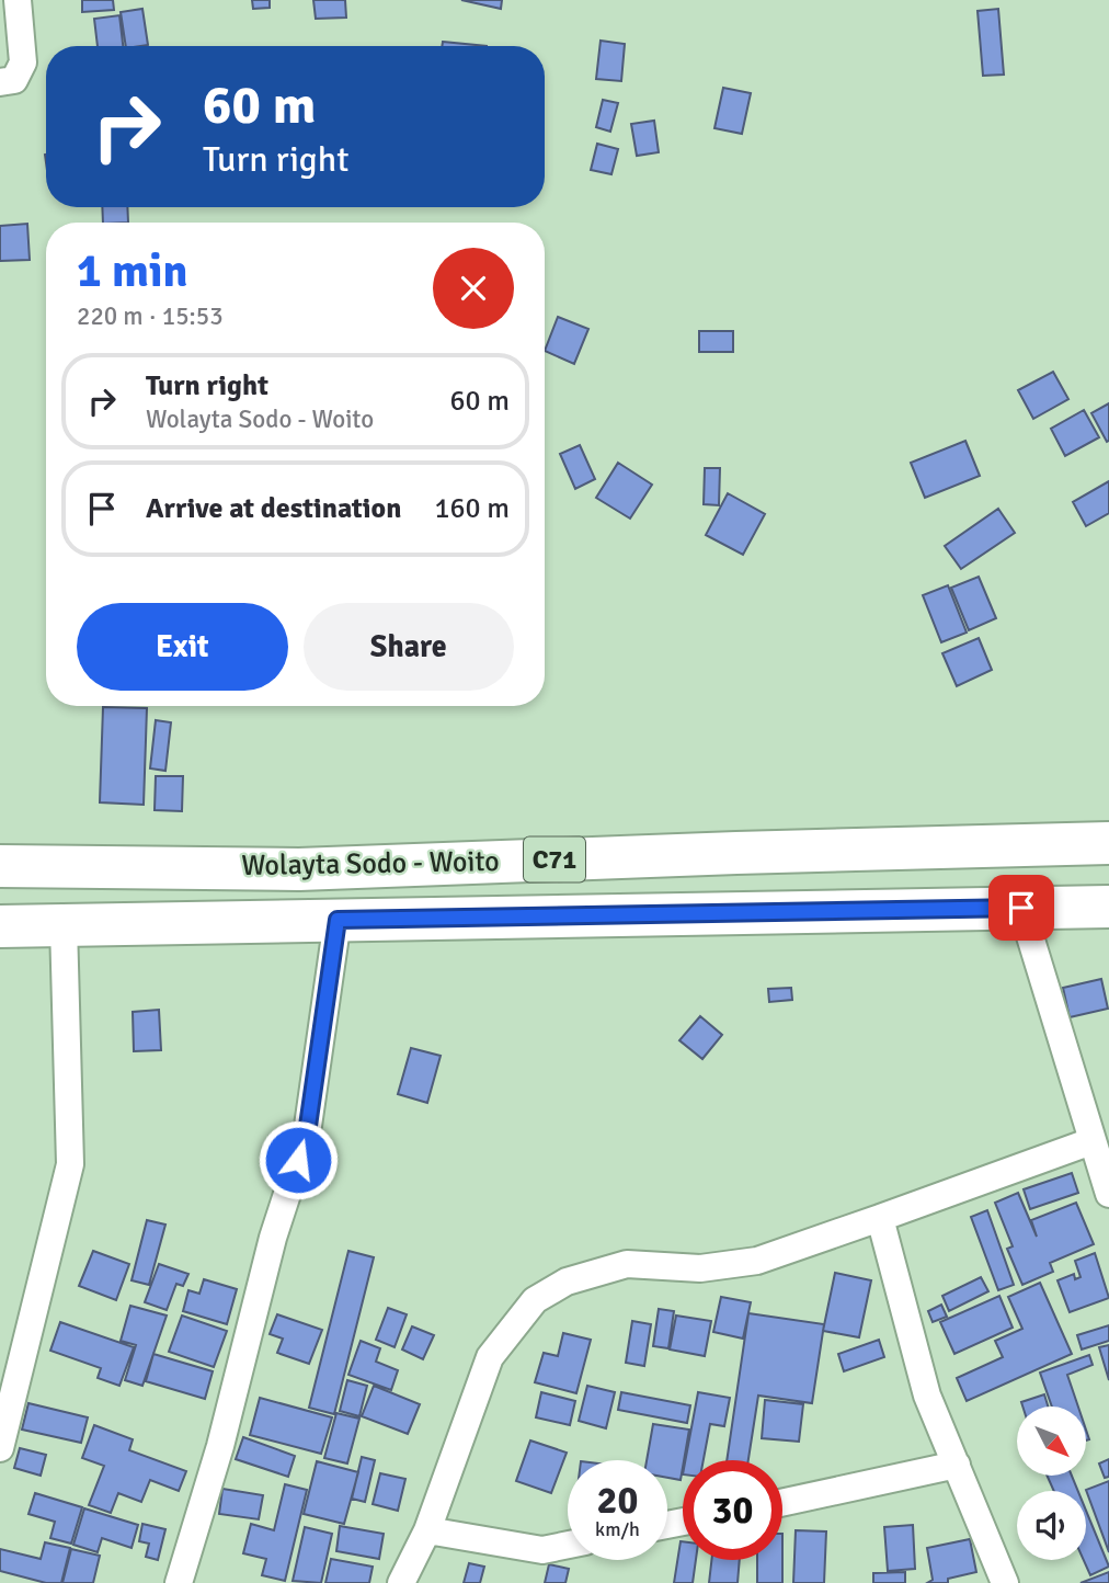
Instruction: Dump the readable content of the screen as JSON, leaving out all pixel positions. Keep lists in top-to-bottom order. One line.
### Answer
{"streets":{"highway":["C71","Wolayta Sodo - Woito"]},"north":"bottom right","page":{"turn":["60 m","Turn right"],"heading":["1 min","220 m · 15:53"],"list":[{"name":"Turn right","note":"Wolayta Sodo - Woito","value":"60 m"},{"name":"Arrive at destination","value":"160 m"}],"buttons":["Exit","Share"],"speed":"20 km/h","limit":"30"}}
